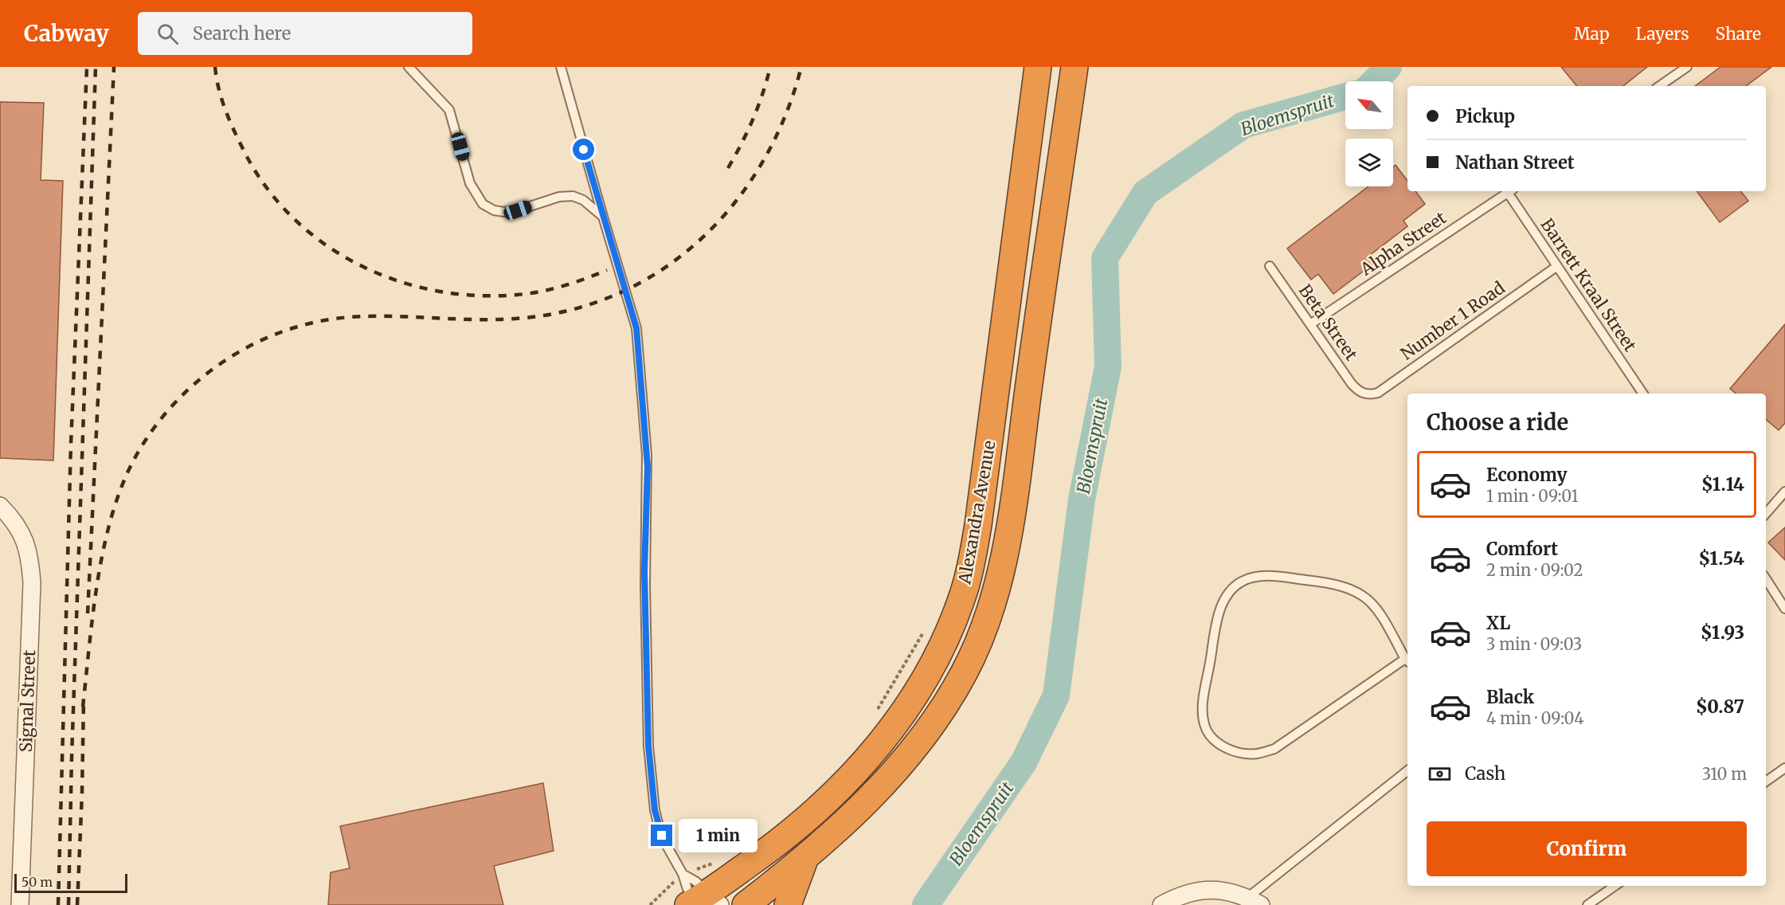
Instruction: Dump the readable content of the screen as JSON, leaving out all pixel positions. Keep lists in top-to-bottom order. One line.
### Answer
{"streets":{"highway":["Alexandra Avenue"],"street":["Signal Street"],"lane":["Alpha Street","Barrett Kraal Street","Number 1 Road","Beta Street"]},"crossings":[["Alpha Street","Beta Street"],["Barrett Kraal Street","Number 1 Road"],["Number 1 Road","Beta Street"]],"water":["Bloemspruit"],"scale_bar":"50 m","north":"top left","page":{"header":"Cabway","search":"Search here","nav":["Map","Layers","Share"],"banner":["Pickup","Nathan Street"],"heading":"Choose a ride","list":[{"name":"Economy","note":"1 min · 09:01","value":"$1.14"},{"name":"Comfort","note":"2 min · 09:02","value":"$1.54"},{"name":"XL","note":"3 min · 09:03","value":"$1.93"},{"name":"Black","note":"4 min · 09:04","value":"$0.87"}],"pay":["Cash","310 m"],"buttons":"Confirm","bubble":"1 min","scale":"50 m"}}
